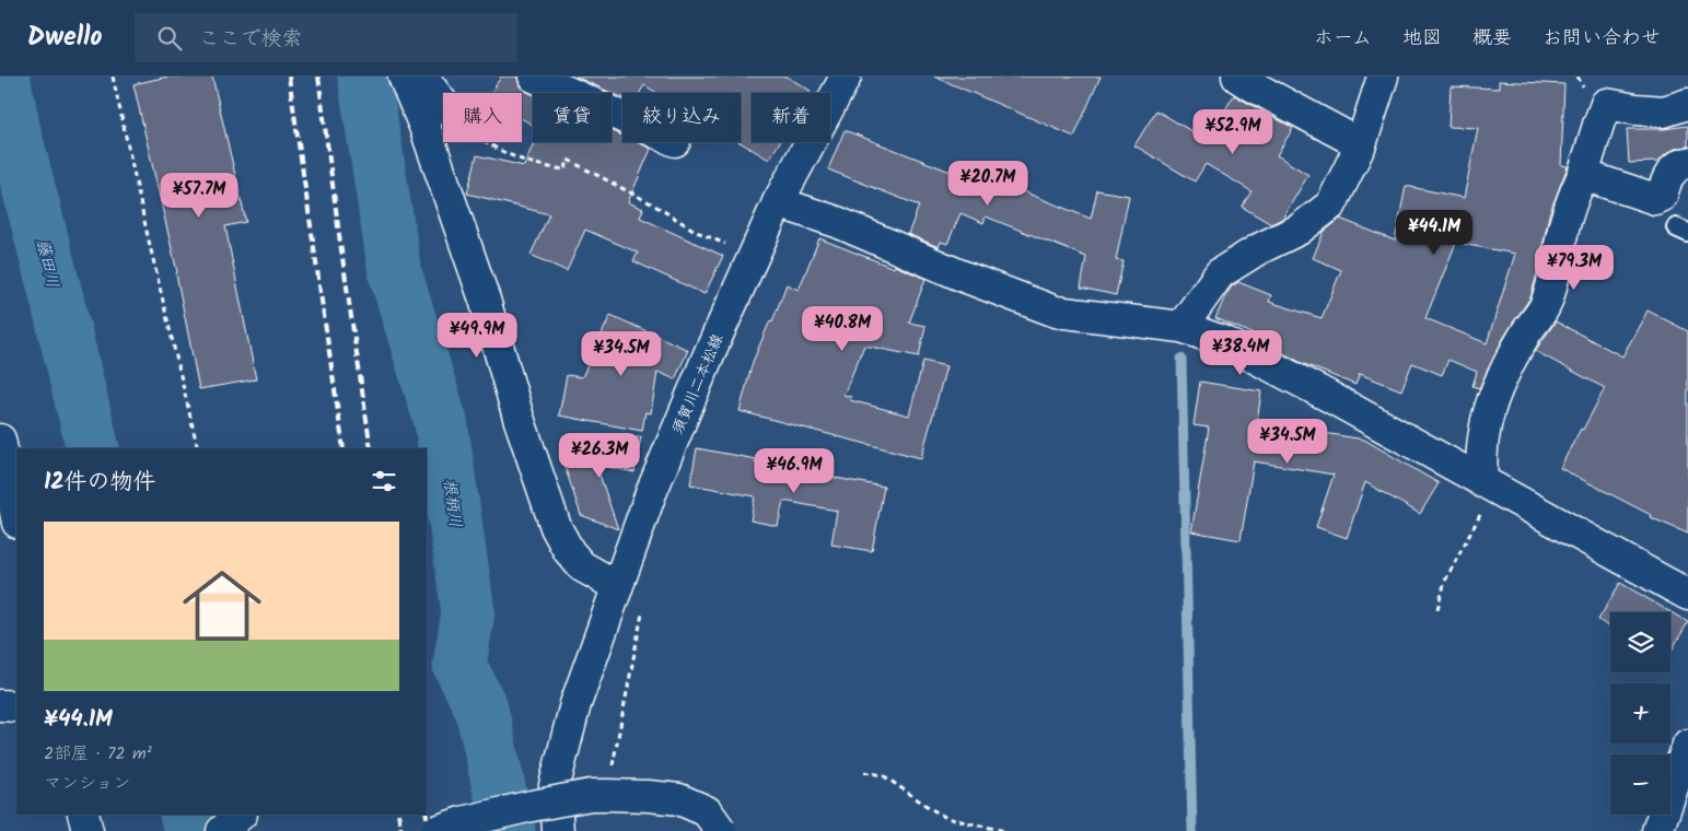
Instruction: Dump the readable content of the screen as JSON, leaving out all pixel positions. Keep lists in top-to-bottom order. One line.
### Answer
{"streets":{"street":["須賀川二本松線"]},"water":["藤田川","根柄川"],"page":{"header":"Dwello","search":"ここで検索","nav":["ホーム","地図","概要","お問い合わせ"],"chip":["購入","賃貸","絞り込み","新着"],"price":["¥52.9M","¥20.7M","¥57.7M","¥44.1M","¥79.3M","¥40.8M","¥49.9M","¥38.4M","¥34.5M","¥34.5M","¥26.3M","¥46.9M"],"heading":"12件の物件","list":[{"name":"¥44.1M","note":"2部屋 · 72 m² · マンション"}],"map_buttons":["+","−"]}}
